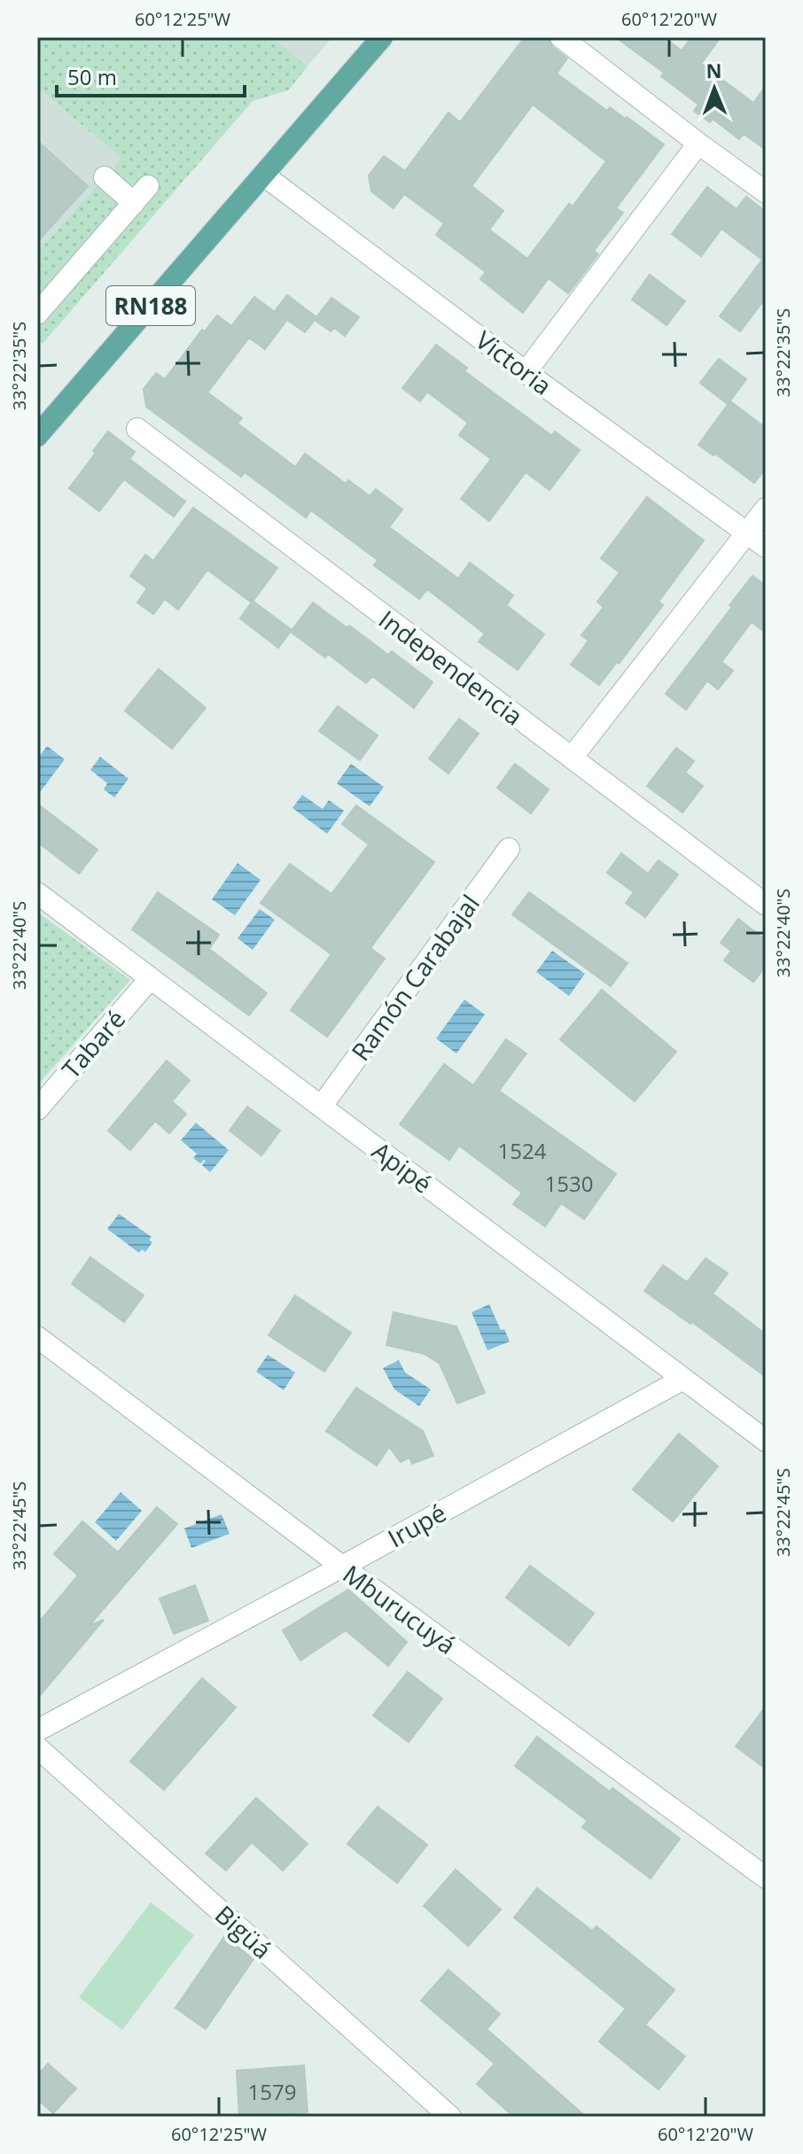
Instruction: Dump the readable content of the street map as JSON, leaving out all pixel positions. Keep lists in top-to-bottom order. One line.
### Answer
{"streets":{"main road":["RN188"],"street":["Victoria","Independencia","Ramón Carabajal","Tabaré","Apipé","Irupé","Mburucuyá","Bigüá"]},"crossings":[["RN188","Victoria"],["Ramón Carabajal","Apipé"],["Tabaré","Apipé"],["Apipé","Irupé"],["Irupé","Mburucuyá"]],"house_numbers":["1524","1530","1579"],"scale_bar":"50 m","north":"top","coordinates":["60°12'25\"W","60°12'20\"W","33°22'35\"S","33°22'40\"S","33°22'45\"S"]}
